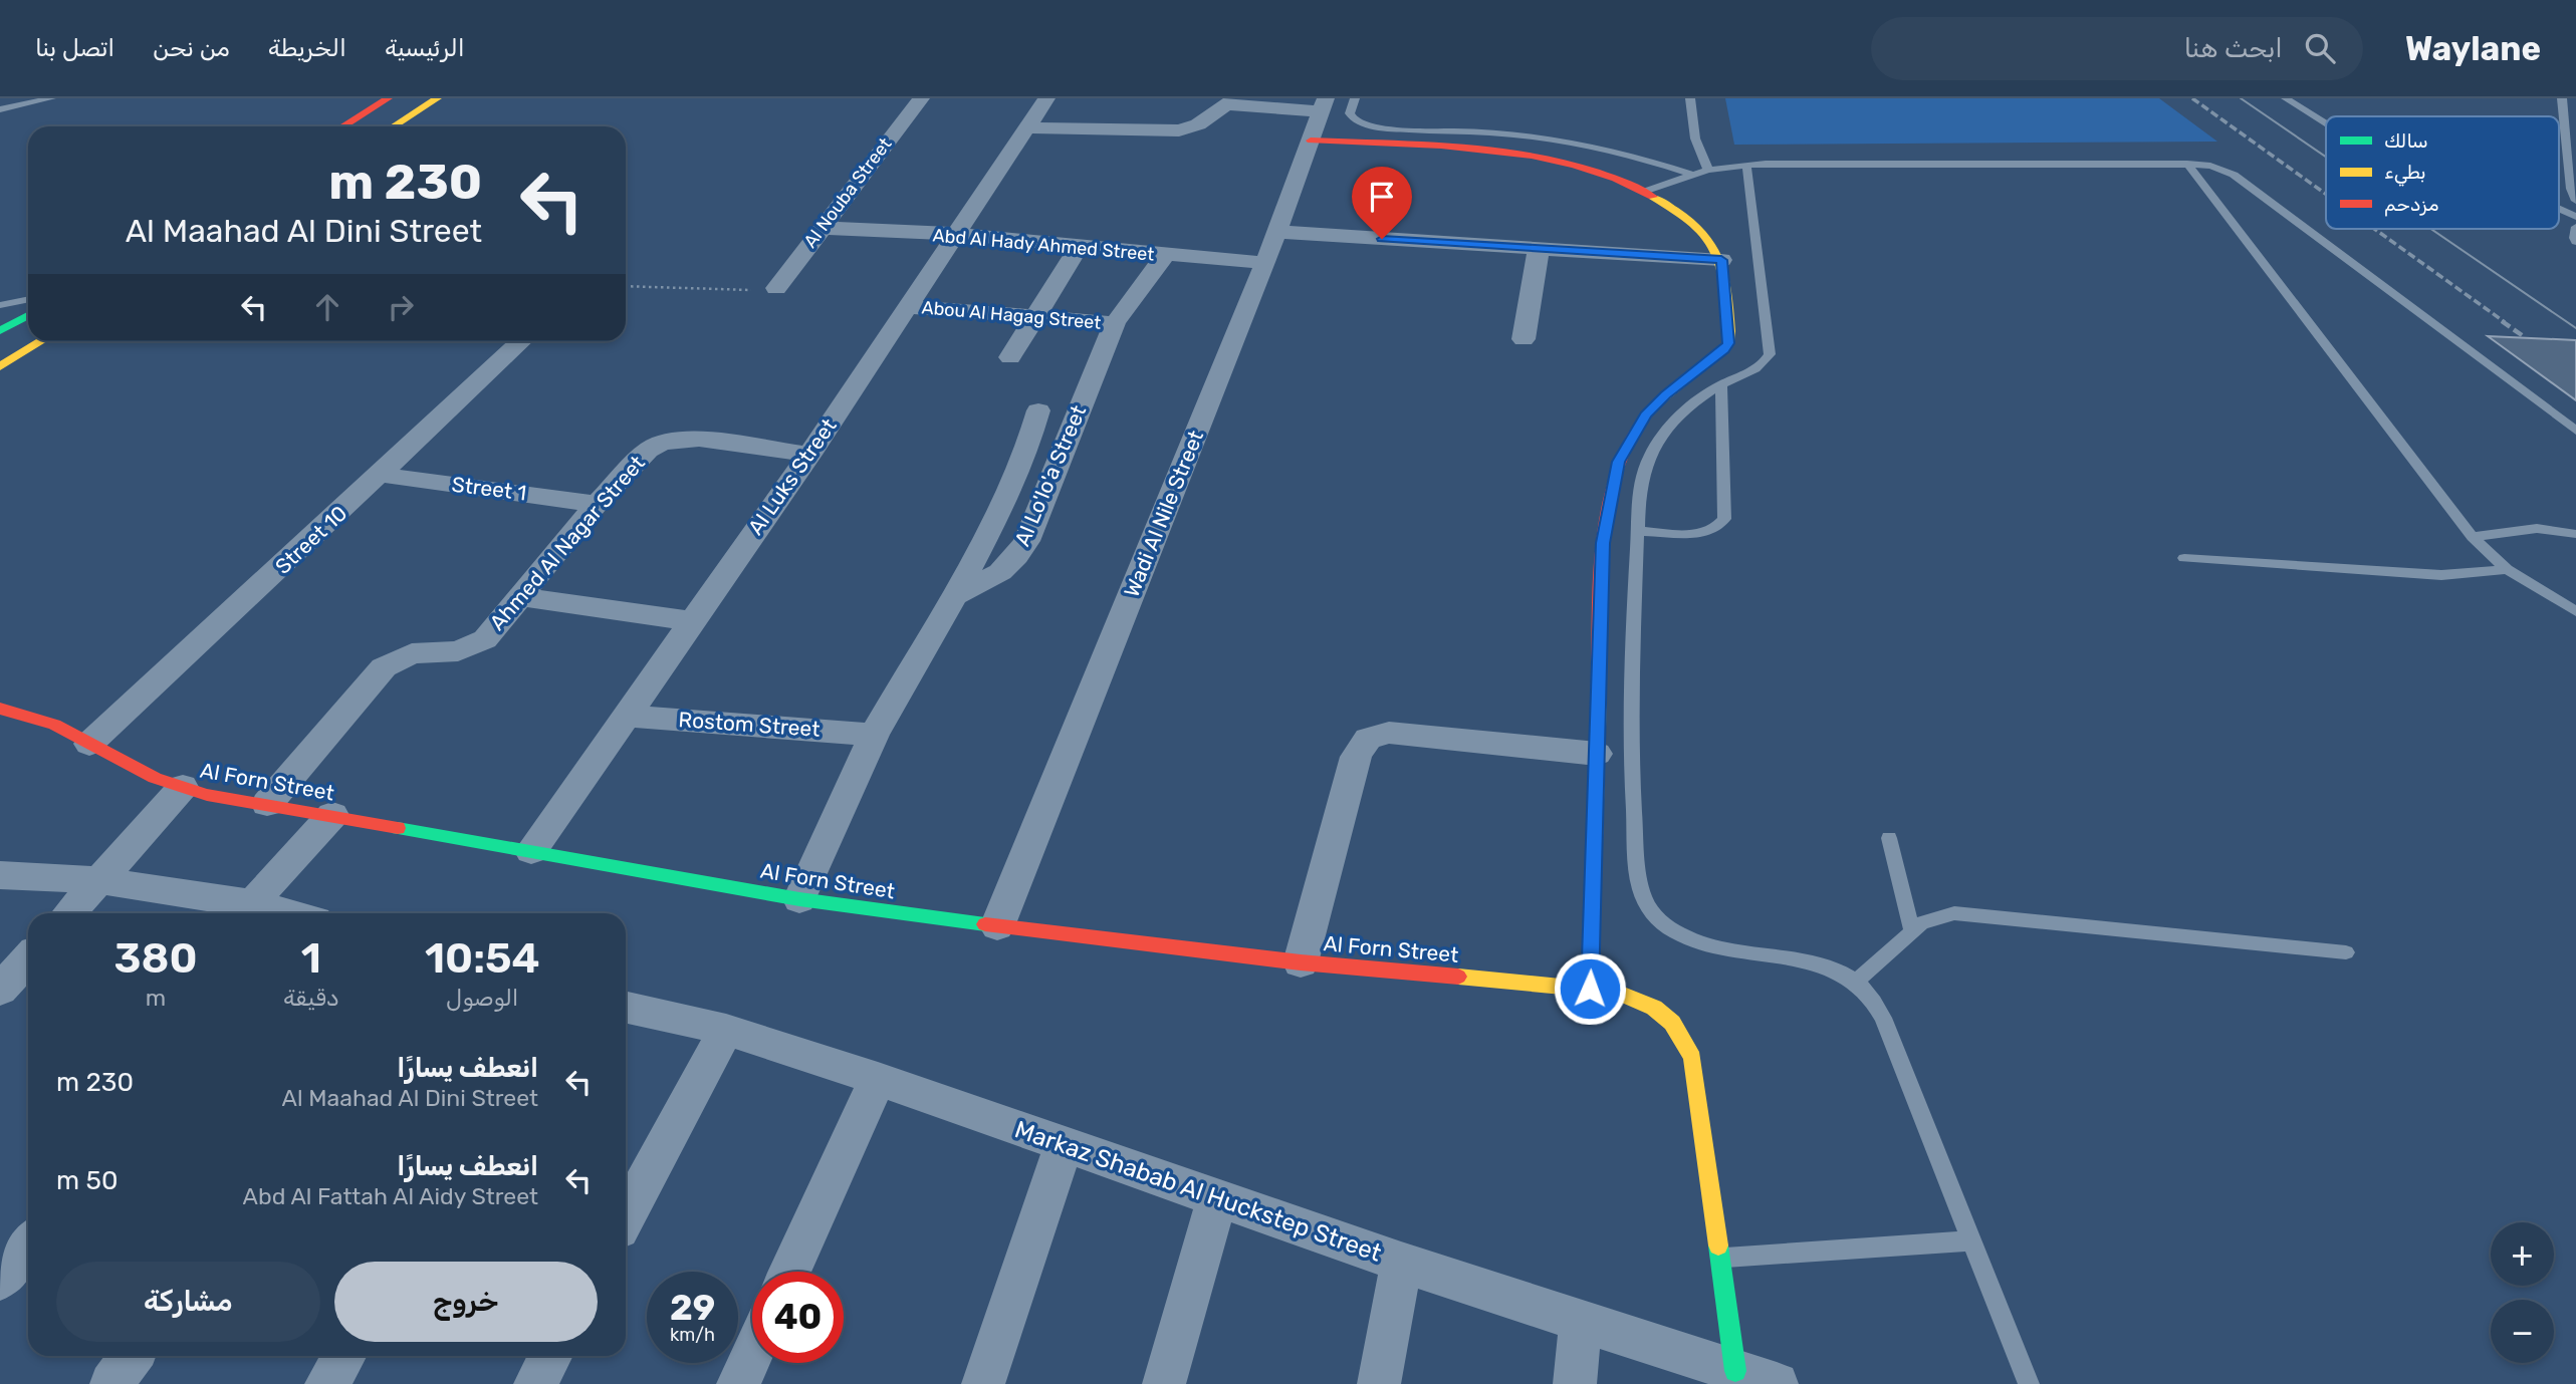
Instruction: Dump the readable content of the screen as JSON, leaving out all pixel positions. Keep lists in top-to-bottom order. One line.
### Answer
{"streets":{"street":["Al Nouba Street","Abd Al Hady Ahmed Street","Abou Al Hagag Street","Al Lo'lo'a Street","Al Luks Street","Street 1","Wadi Al Nile Street","Street 10","Ahmed Al Nagar Street","Rostom Street","Al Forn Street","Markaz Shabab Al Huckstep Street"]},"crossings":[["Al Nouba Street","Abd Al Hady Ahmed Street"],["Abd Al Hady Ahmed Street","Al Lo'lo'a Street"],["Abd Al Hady Ahmed Street","Al Luks Street"],["Abd Al Hady Ahmed Street","Wadi Al Nile Street"],["Abou Al Hagag Street","Al Lo'lo'a Street"],["Abou Al Hagag Street","Al Luks Street"],["Al Luks Street","Ahmed Al Nagar Street"],["Al Luks Street","Rostom Street"],["Al Luks Street","Al Forn Street"],["Street 1","Street 10"],["Street 1","Ahmed Al Nagar Street"],["Wadi Al Nile Street","Al Forn Street"],["Street 10","Al Forn Street"],["Ahmed Al Nagar Street","Al Forn Street"]],"legend":["سالك","بطيء","مزدحم"],"page":{"header":"Waylane","search":"ابحث هنا","nav":["الرئيسية","الخريطة","من نحن","اتصل بنا"],"turn":["230 m","Al Maahad Al Dini Street"],"eta":["10:54","الوصول","1","دقيقة","380","m"],"list":[{"name":"انعطف يسارًا","note":"Al Maahad Al Dini Street","value":"230 m"},{"name":"انعطف يسارًا","note":"Abd Al Fattah Al Aidy Street","value":"50 m"}],"map_buttons":["+","−"],"buttons":["خروج","مشاركة"],"speed":"29 km/h","limit":"40"}}
